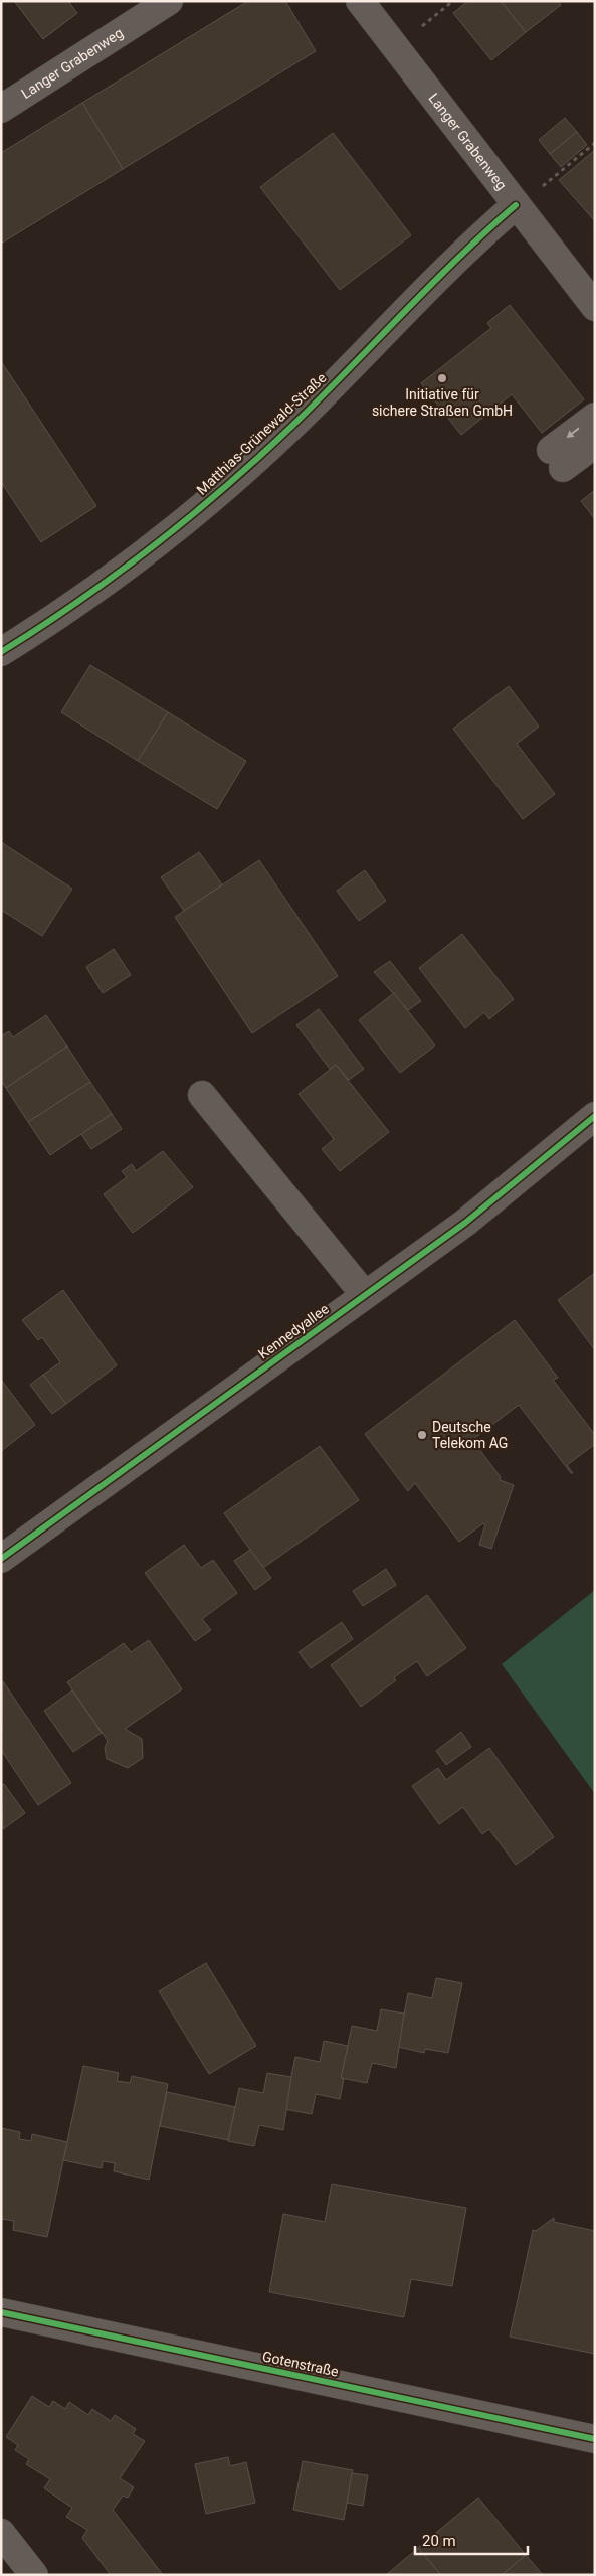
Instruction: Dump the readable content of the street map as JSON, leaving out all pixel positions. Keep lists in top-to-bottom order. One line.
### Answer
{"streets":{"street":["Langer Grabenweg","Matthias-Grünewald-Straße","Kennedyallee","Gotenstraße"]},"crossings":[["Langer Grabenweg","Matthias-Grünewald-Straße"]],"places":["Initiative für sichere Straßen GmbH","Deutsche Telekom AG"],"scale_bar":"20 m"}
